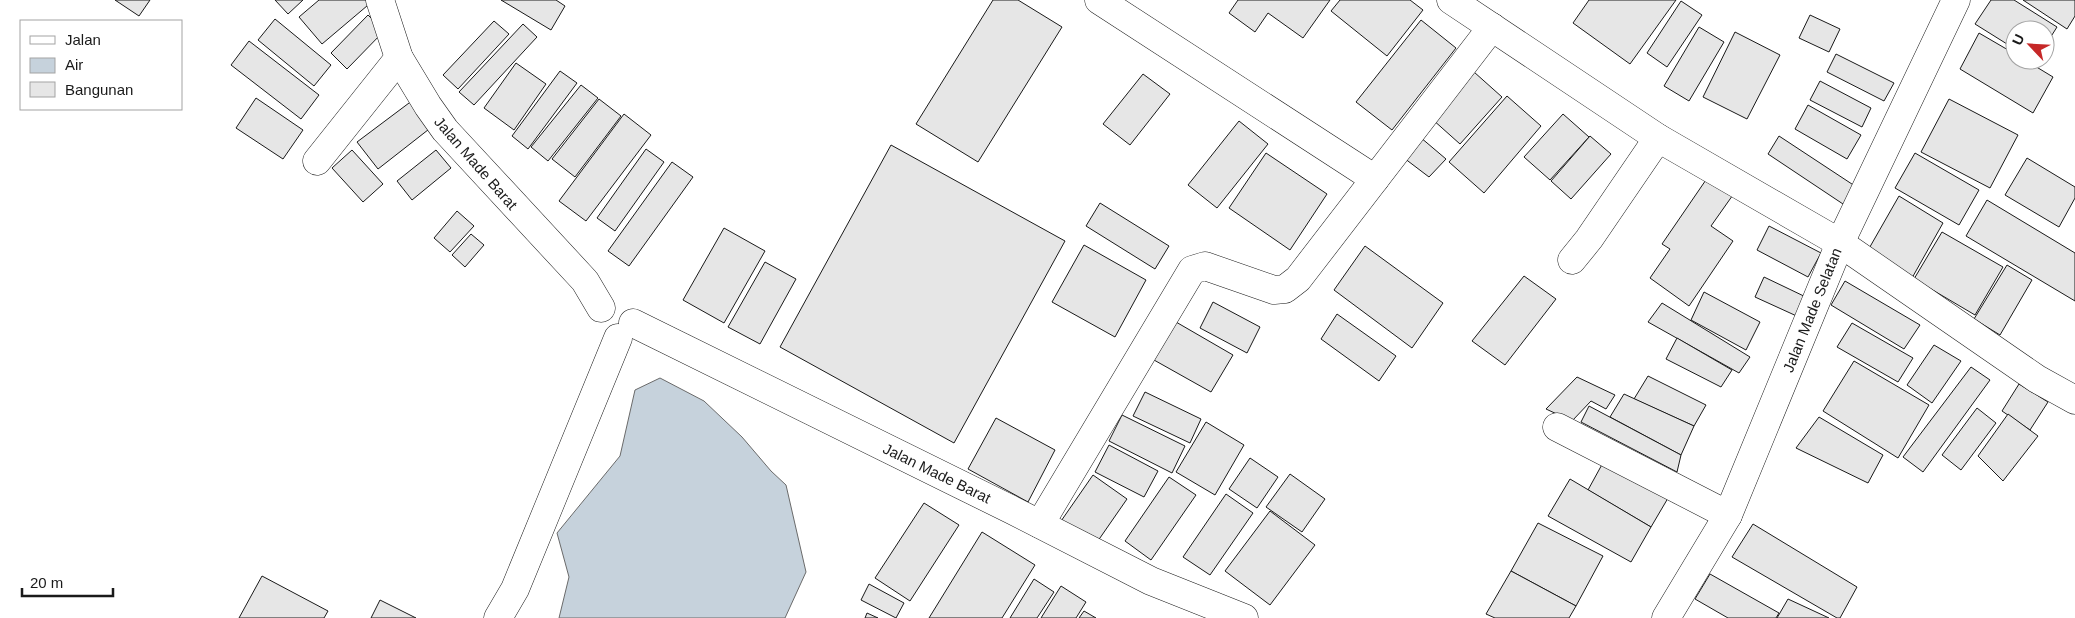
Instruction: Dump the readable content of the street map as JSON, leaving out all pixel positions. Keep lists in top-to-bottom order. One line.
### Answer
{"streets":{"street":["Jalan Made Barat","Jalan Made Selatan"]},"legend":["Jalan","Air","Bangunan"],"scale_bar":"20 m","north":"top left"}
